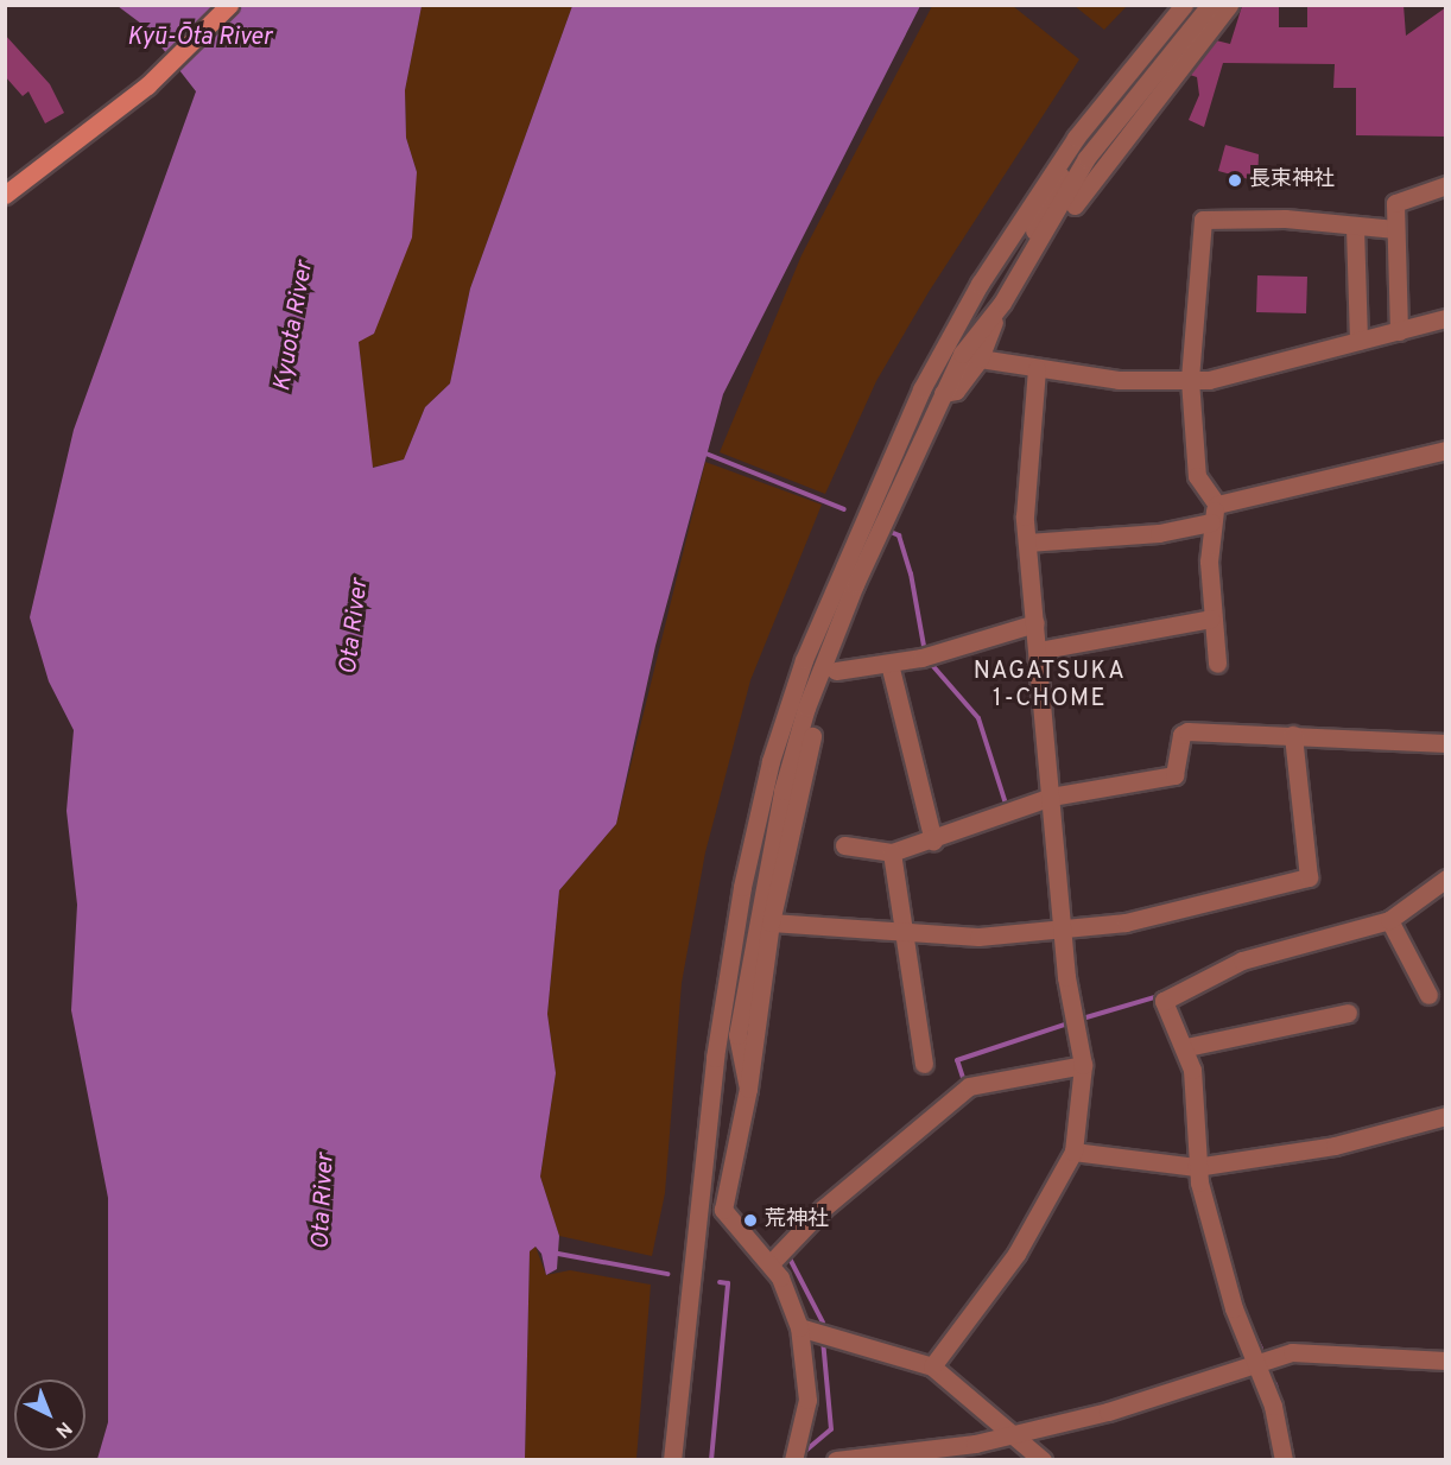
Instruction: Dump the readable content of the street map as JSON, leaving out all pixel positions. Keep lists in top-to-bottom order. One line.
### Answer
{"districts":["NAGATSUKA 1-CHOME"],"water":["Kyū-Ōta River","Kyuota River","Ota River"],"places":["長束神社","荒神社"],"north":"bottom right"}
